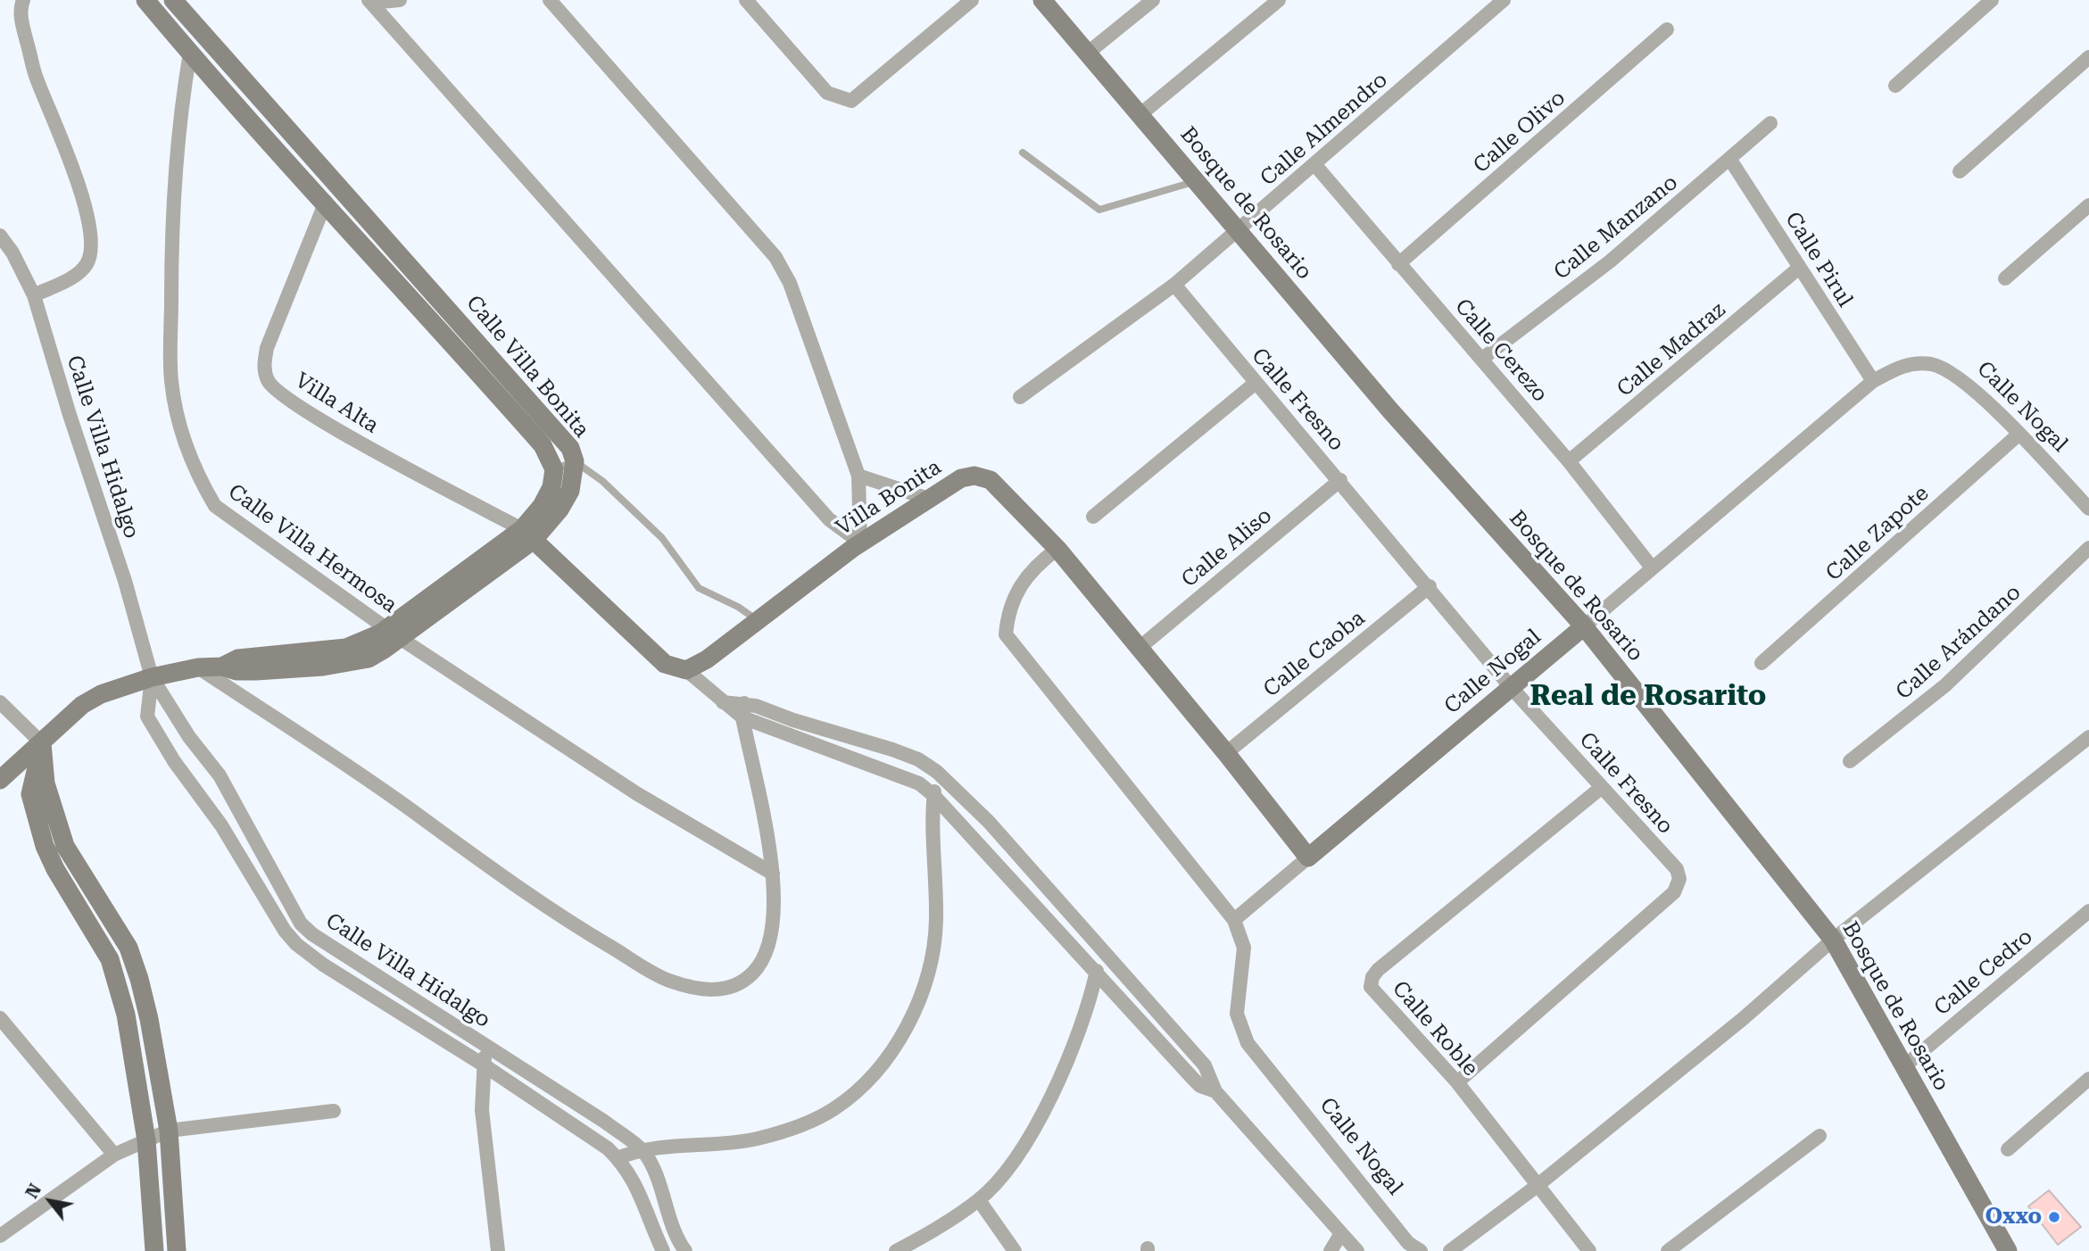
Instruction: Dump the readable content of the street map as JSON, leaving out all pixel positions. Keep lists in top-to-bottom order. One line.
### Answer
{"streets":{"main road":["Bosque de Rosario","Calle Villa Bonita","Calle Nogal","Villa Bonita"],"street":["Calle Almendro","Calle Olivo","Calle Manzano","Calle Pirul","Calle Madraz","Calle Cerezo","Calle Fresno","Villa Alta","Calle Villa Hidalgo","Calle Zapote","Calle Aliso","Calle Villa Hermosa","Calle Arándano","Calle Caoba","Calle Cedro","Calle Roble"]},"crossings":[["Calle Almendro","Bosque de Rosario"],["Calle Almendro","Calle Cerezo"],["Calle Almendro","Calle Fresno"],["Calle Olivo","Calle Cerezo"],["Bosque de Rosario","Calle Nogal"],["Bosque de Rosario","Calle Cedro"],["Calle Manzano","Calle Pirul"],["Calle Manzano","Calle Cerezo"],["Calle Pirul","Calle Madraz"],["Calle Pirul","Calle Nogal"],["Calle Madraz","Calle Cerezo"],["Calle Cerezo","Calle Nogal"],["Calle Villa Bonita","Villa Alta"],["Calle Villa Bonita","Calle Villa Hidalgo"],["Calle Villa Bonita","Calle Villa Hermosa"],["Calle Fresno","Calle Nogal"],["Calle Fresno","Calle Aliso"],["Calle Fresno","Calle Caoba"],["Calle Fresno","Calle Roble"],["Calle Nogal","Villa Bonita"],["Calle Nogal","Calle Zapote"],["Villa Bonita","Calle Aliso"],["Villa Bonita","Calle Caoba"]],"districts":["Real de Rosarito"],"places":["Oxxo"],"north":"top left"}
